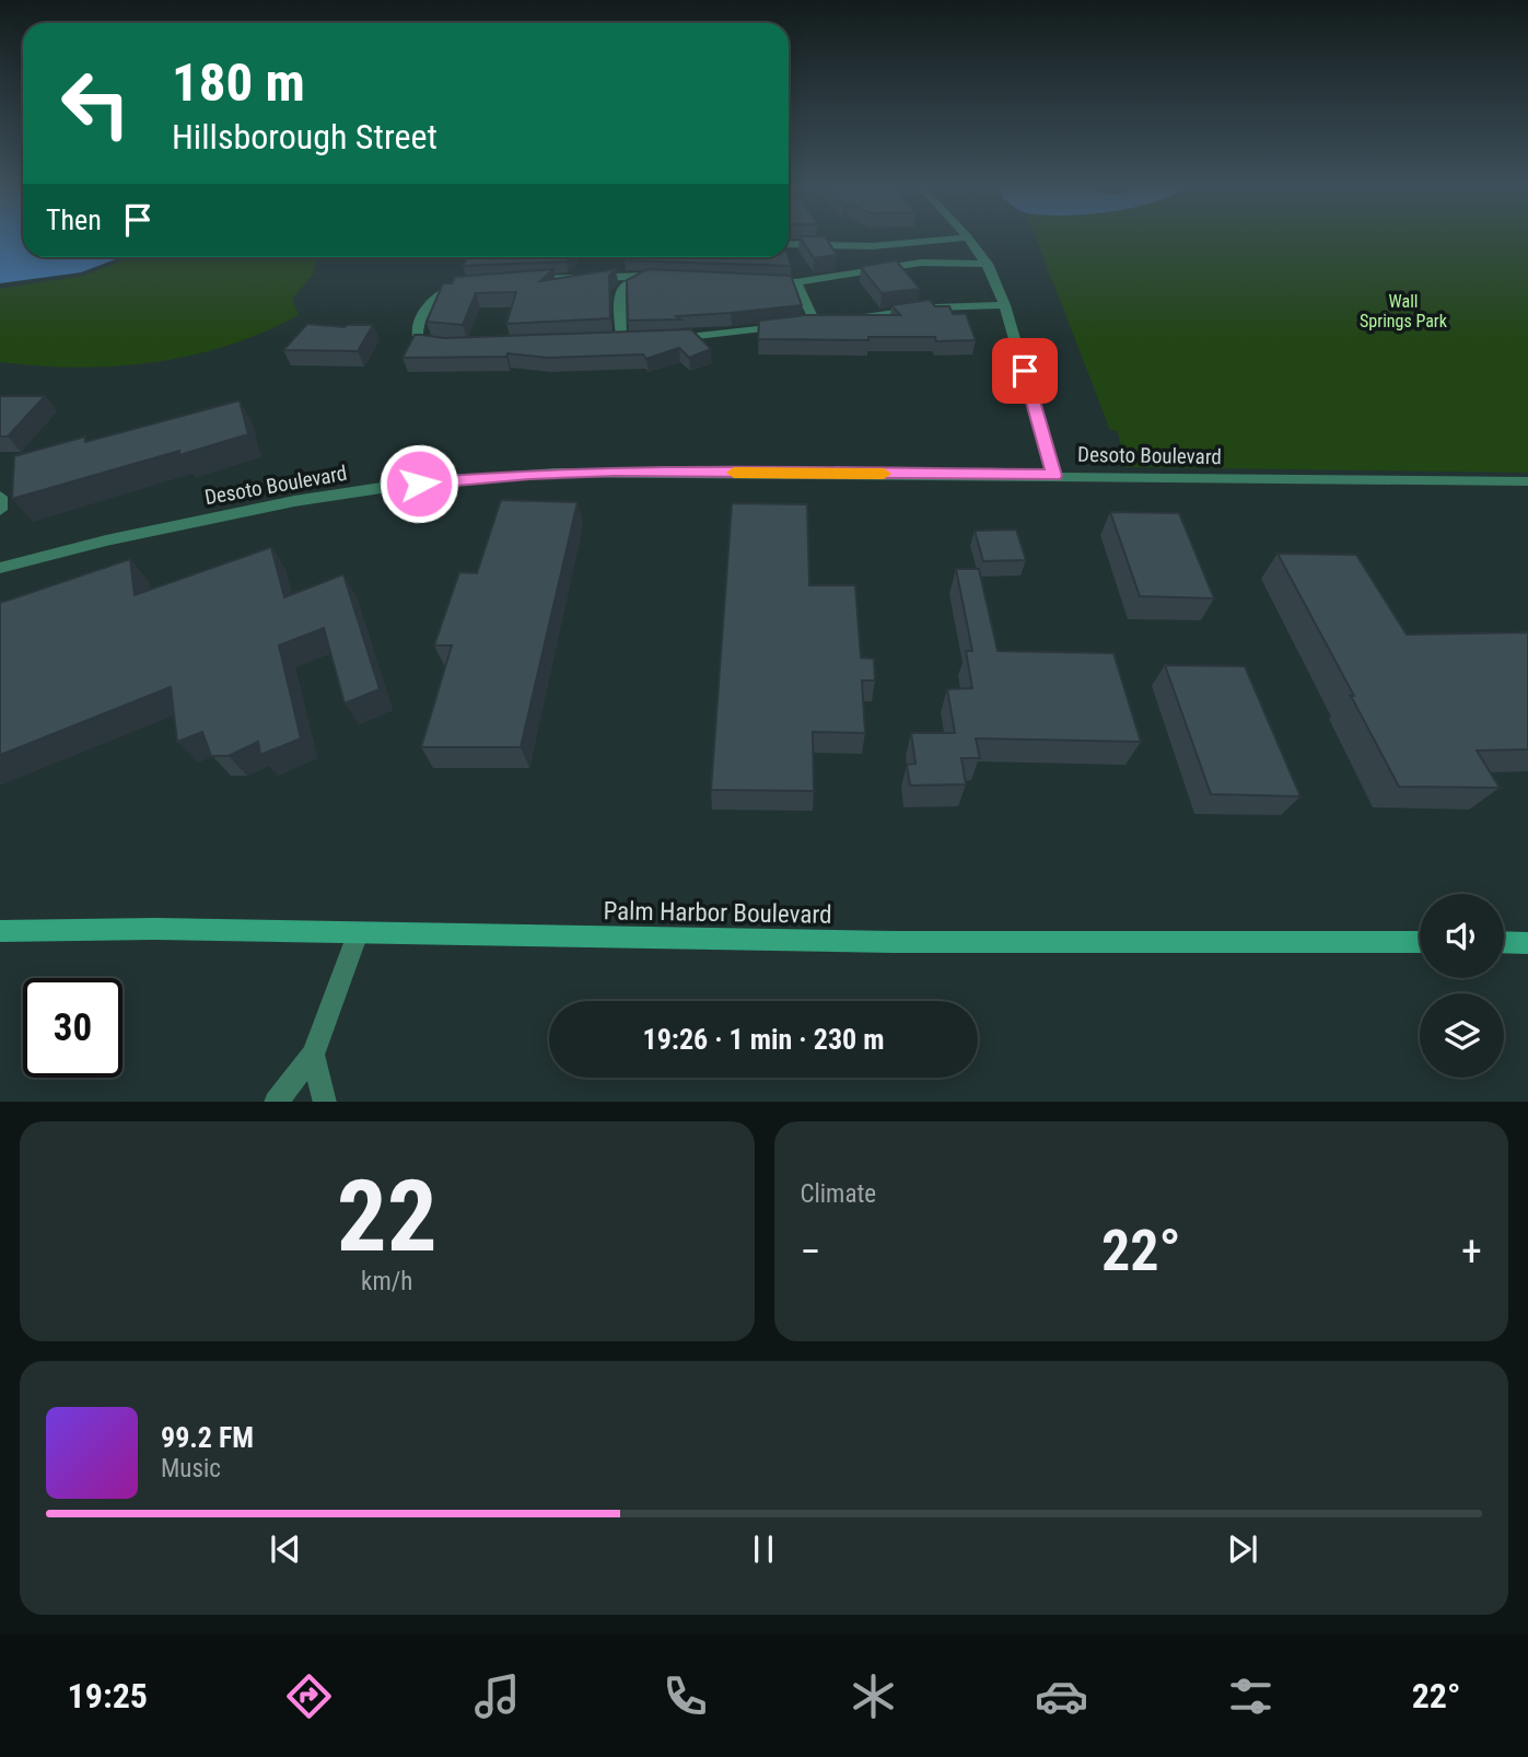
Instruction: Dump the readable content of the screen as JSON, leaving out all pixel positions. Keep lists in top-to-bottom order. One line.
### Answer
{"streets":{"main road":["Palm Harbor Boulevard"],"street":["Desoto Boulevard"]},"parks":["Wall Springs Park"],"page":{"turn":["180 m","Hillsborough Street"],"then":"Then","limit":"30","trip":"19:26 · 1 min · 230 m","tile":[["22","km/h"],"Climate"],"heat":["−","22°","+"],"song":["99.2 FM","Music"],"tabs":["19:25","22°"]}}
